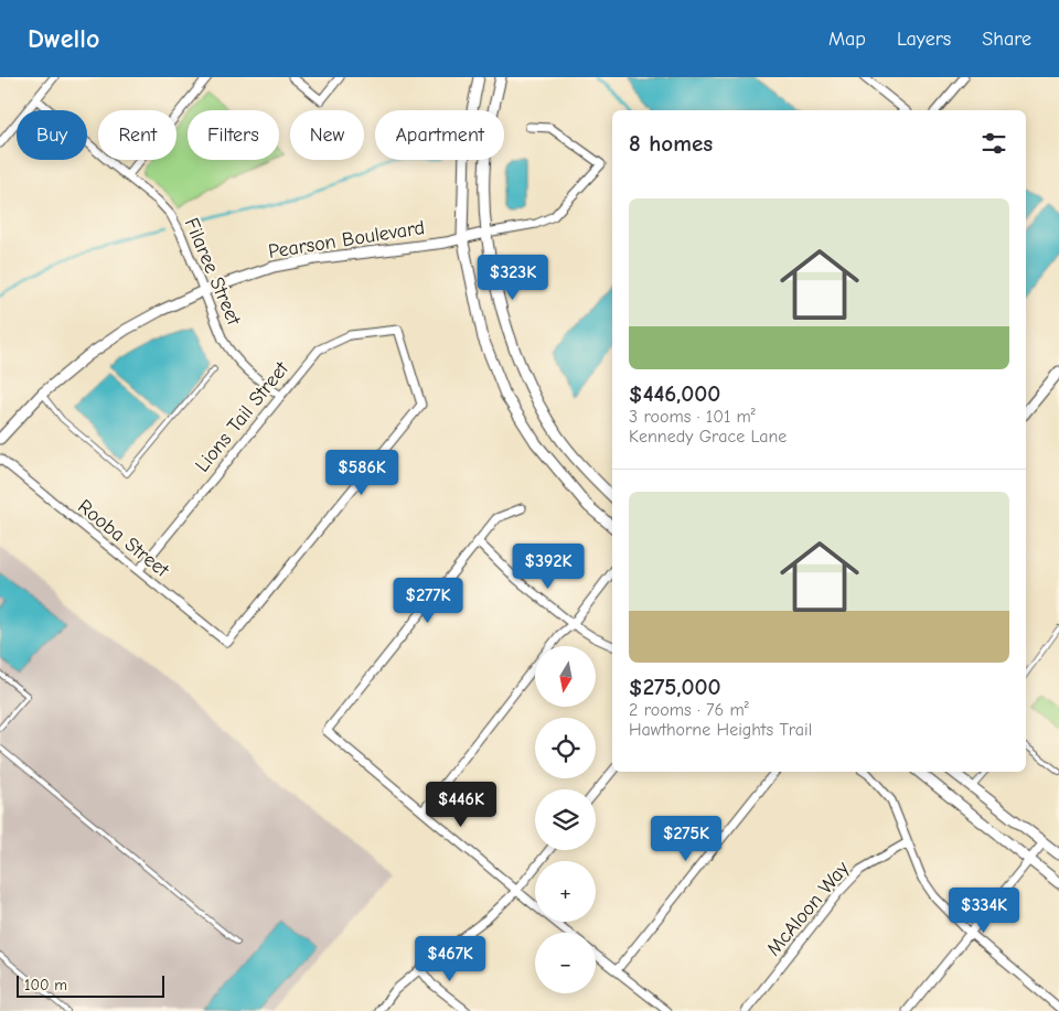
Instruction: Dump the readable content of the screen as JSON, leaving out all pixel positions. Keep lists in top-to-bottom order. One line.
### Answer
{"streets":{"street":["Pearson Boulevard","Filaree Street","Lions Tail Street","Rooba Street","McAloon Way"]},"crossings":[["Pearson Boulevard","Filaree Street"],["Filaree Street","Lions Tail Street"],["Lions Tail Street","Rooba Street"]],"scale_bar":"100 m","north":"bottom","page":{"header":"Dwello","nav":["Map","Layers","Share"],"chip":["Buy","Rent","Filters","New","Apartment"],"heading":"8 homes","list":[{"name":"$446,000","note":"3 rooms · 101 m² · Kennedy Grace Lane"},{"name":"$275,000","note":"2 rooms · 76 m² · Hawthorne Heights Trail"}],"price":["$323K","$586K","$392K","$277K","$446K","$275K","$334K","$467K"],"map_buttons":["+","−"],"scale":"100 m"}}
